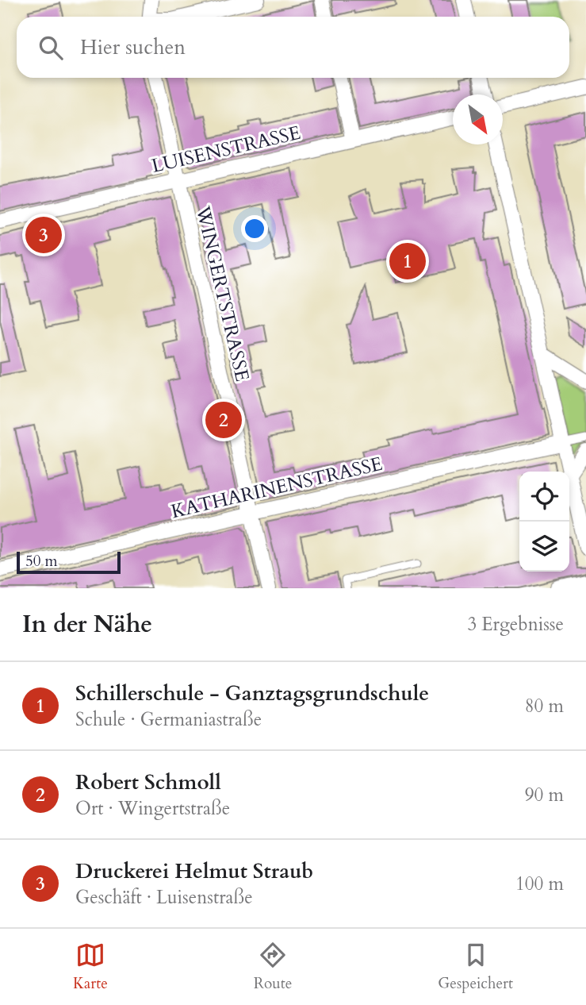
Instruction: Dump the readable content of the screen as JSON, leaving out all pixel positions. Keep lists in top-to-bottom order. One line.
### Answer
{"streets":{"street":["LUISENSTRASSE","WINGERTSTRASSE","KATHARINENSTRASSE"]},"crossings":[["LUISENSTRASSE","WINGERTSTRASSE"],["WINGERTSTRASSE","KATHARINENSTRASSE"]],"scale_bar":"50 m","north":"bottom right","page":{"search":"Hier suchen","pins":["3","1","2"],"scale":"50 m","heading":["In der Nähe","3 Ergebnisse"],"list":[{"mark":"1","name":"Schillerschule - Ganztagsgrundschule","note":"Schule · Germaniastraße","value":"80 m"},{"mark":"2","name":"Robert Schmoll","note":"Ort · Wingertstraße","value":"90 m"},{"mark":"3","name":"Druckerei Helmut Straub","note":"Geschäft · Luisenstraße","value":"100 m"}],"nav":["Karte","Route","Gespeichert"]}}
